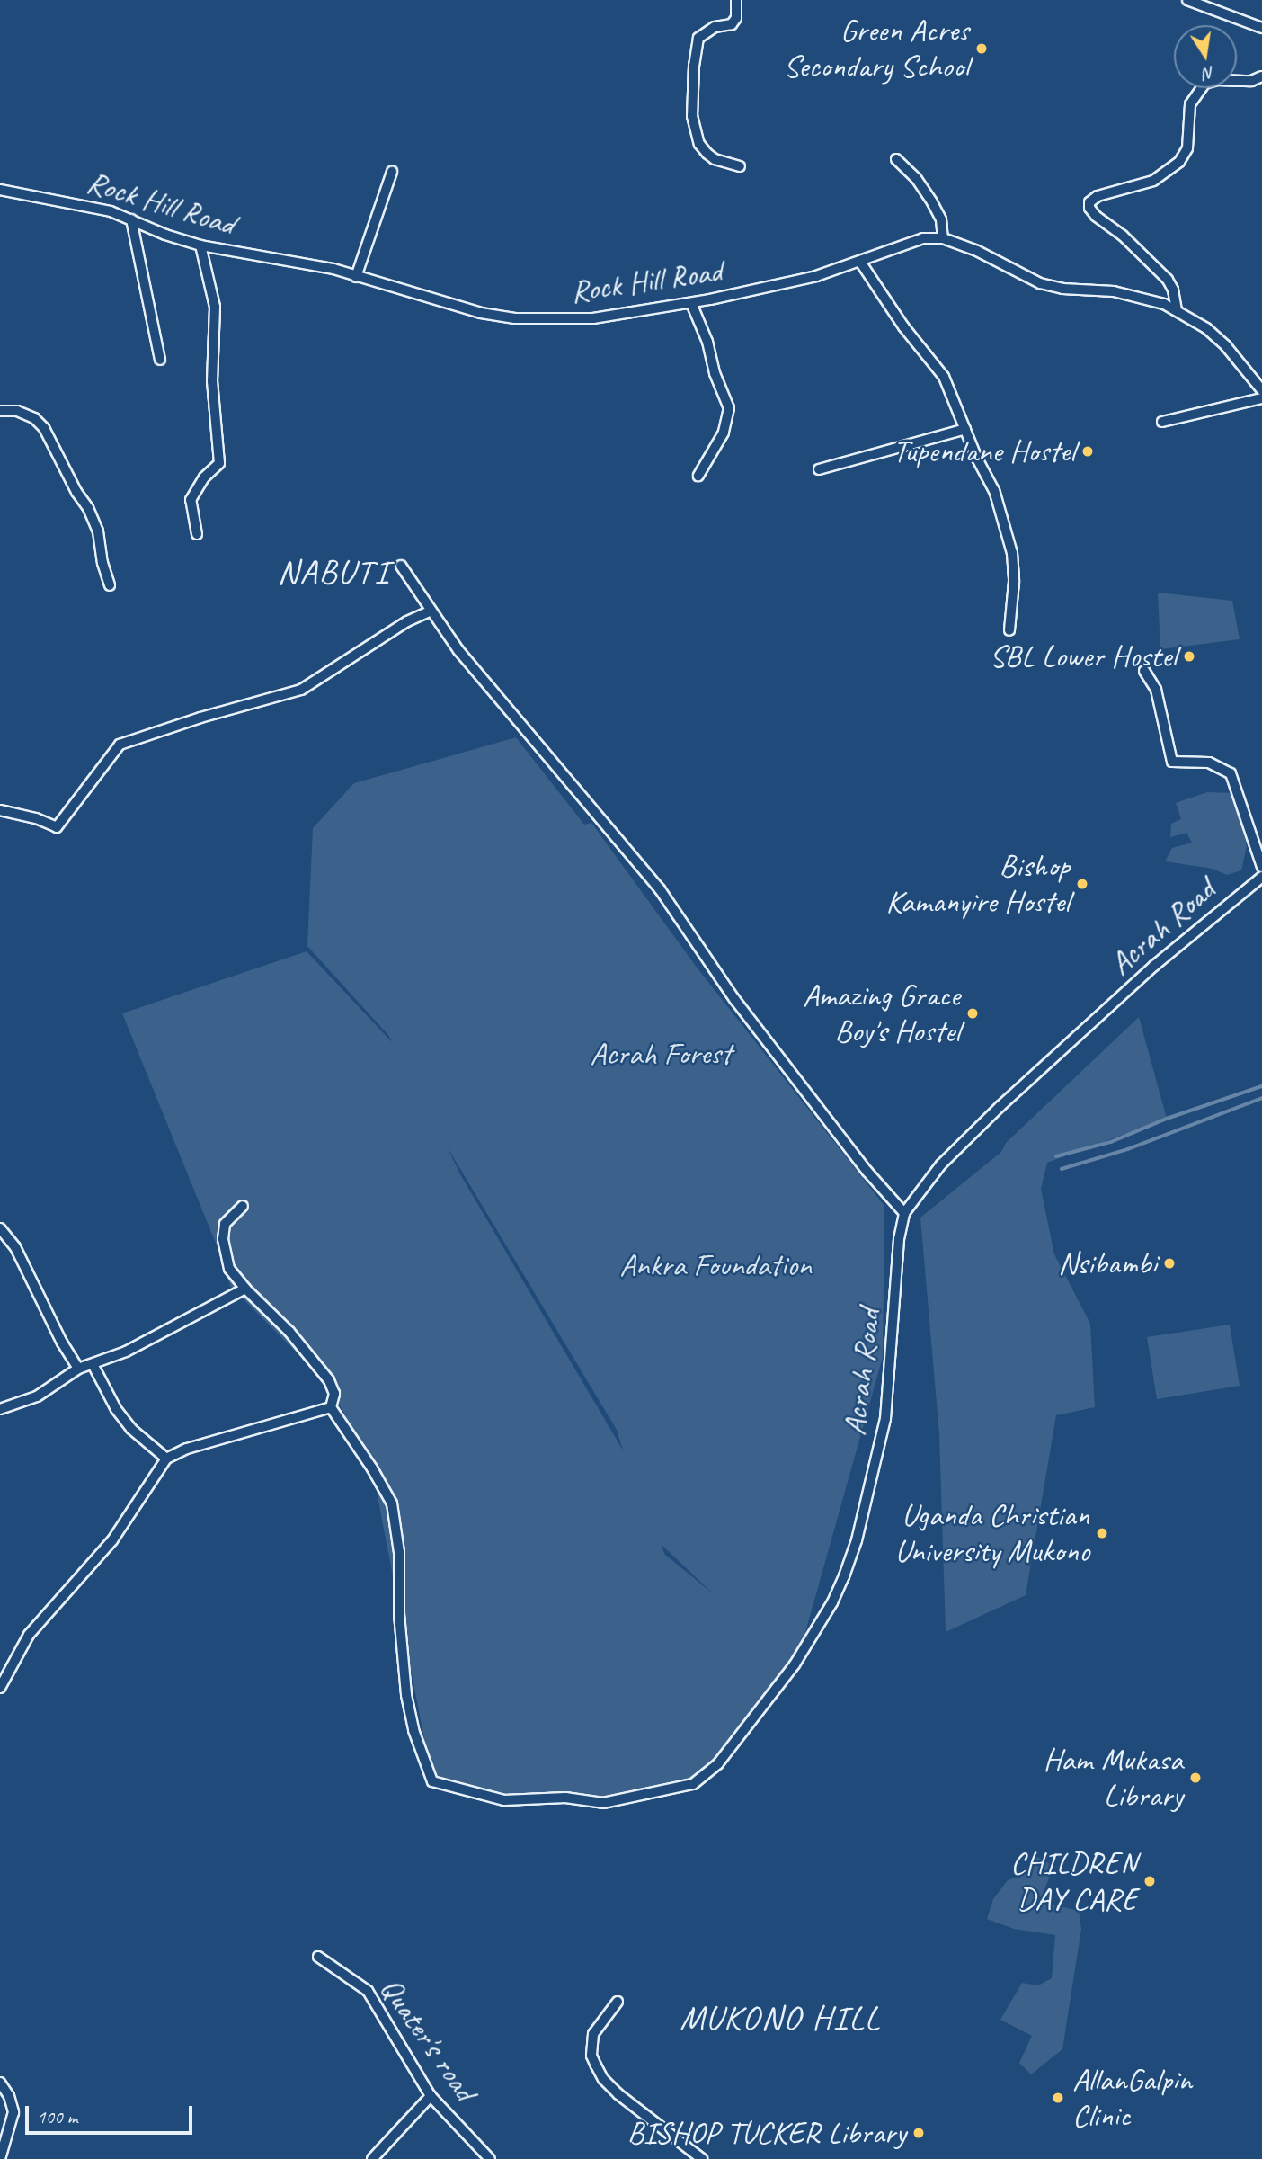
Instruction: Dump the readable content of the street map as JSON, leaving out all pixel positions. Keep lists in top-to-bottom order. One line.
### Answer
{"streets":{"street":["Rock Hill Road","Acrah Road","Quater's road"]},"districts":["NABUTI","MUKONO HILL"],"parks":["Acrah Forest","Ankra Foundation"],"places":["Green Acres Secondary School","Tupendane Hostel","SBL Lower Hostel","Bishop Kamanyire Hostel","Amazing Grace Boy's Hostel","Nsibambi","Uganda Christian University Mukono","Ham Mukasa Library","CHILDREN DAY CARE","AllanGalpin Clinic","BISHOP TUCKER Library"],"scale_bar":"100 m","north":"bottom"}
